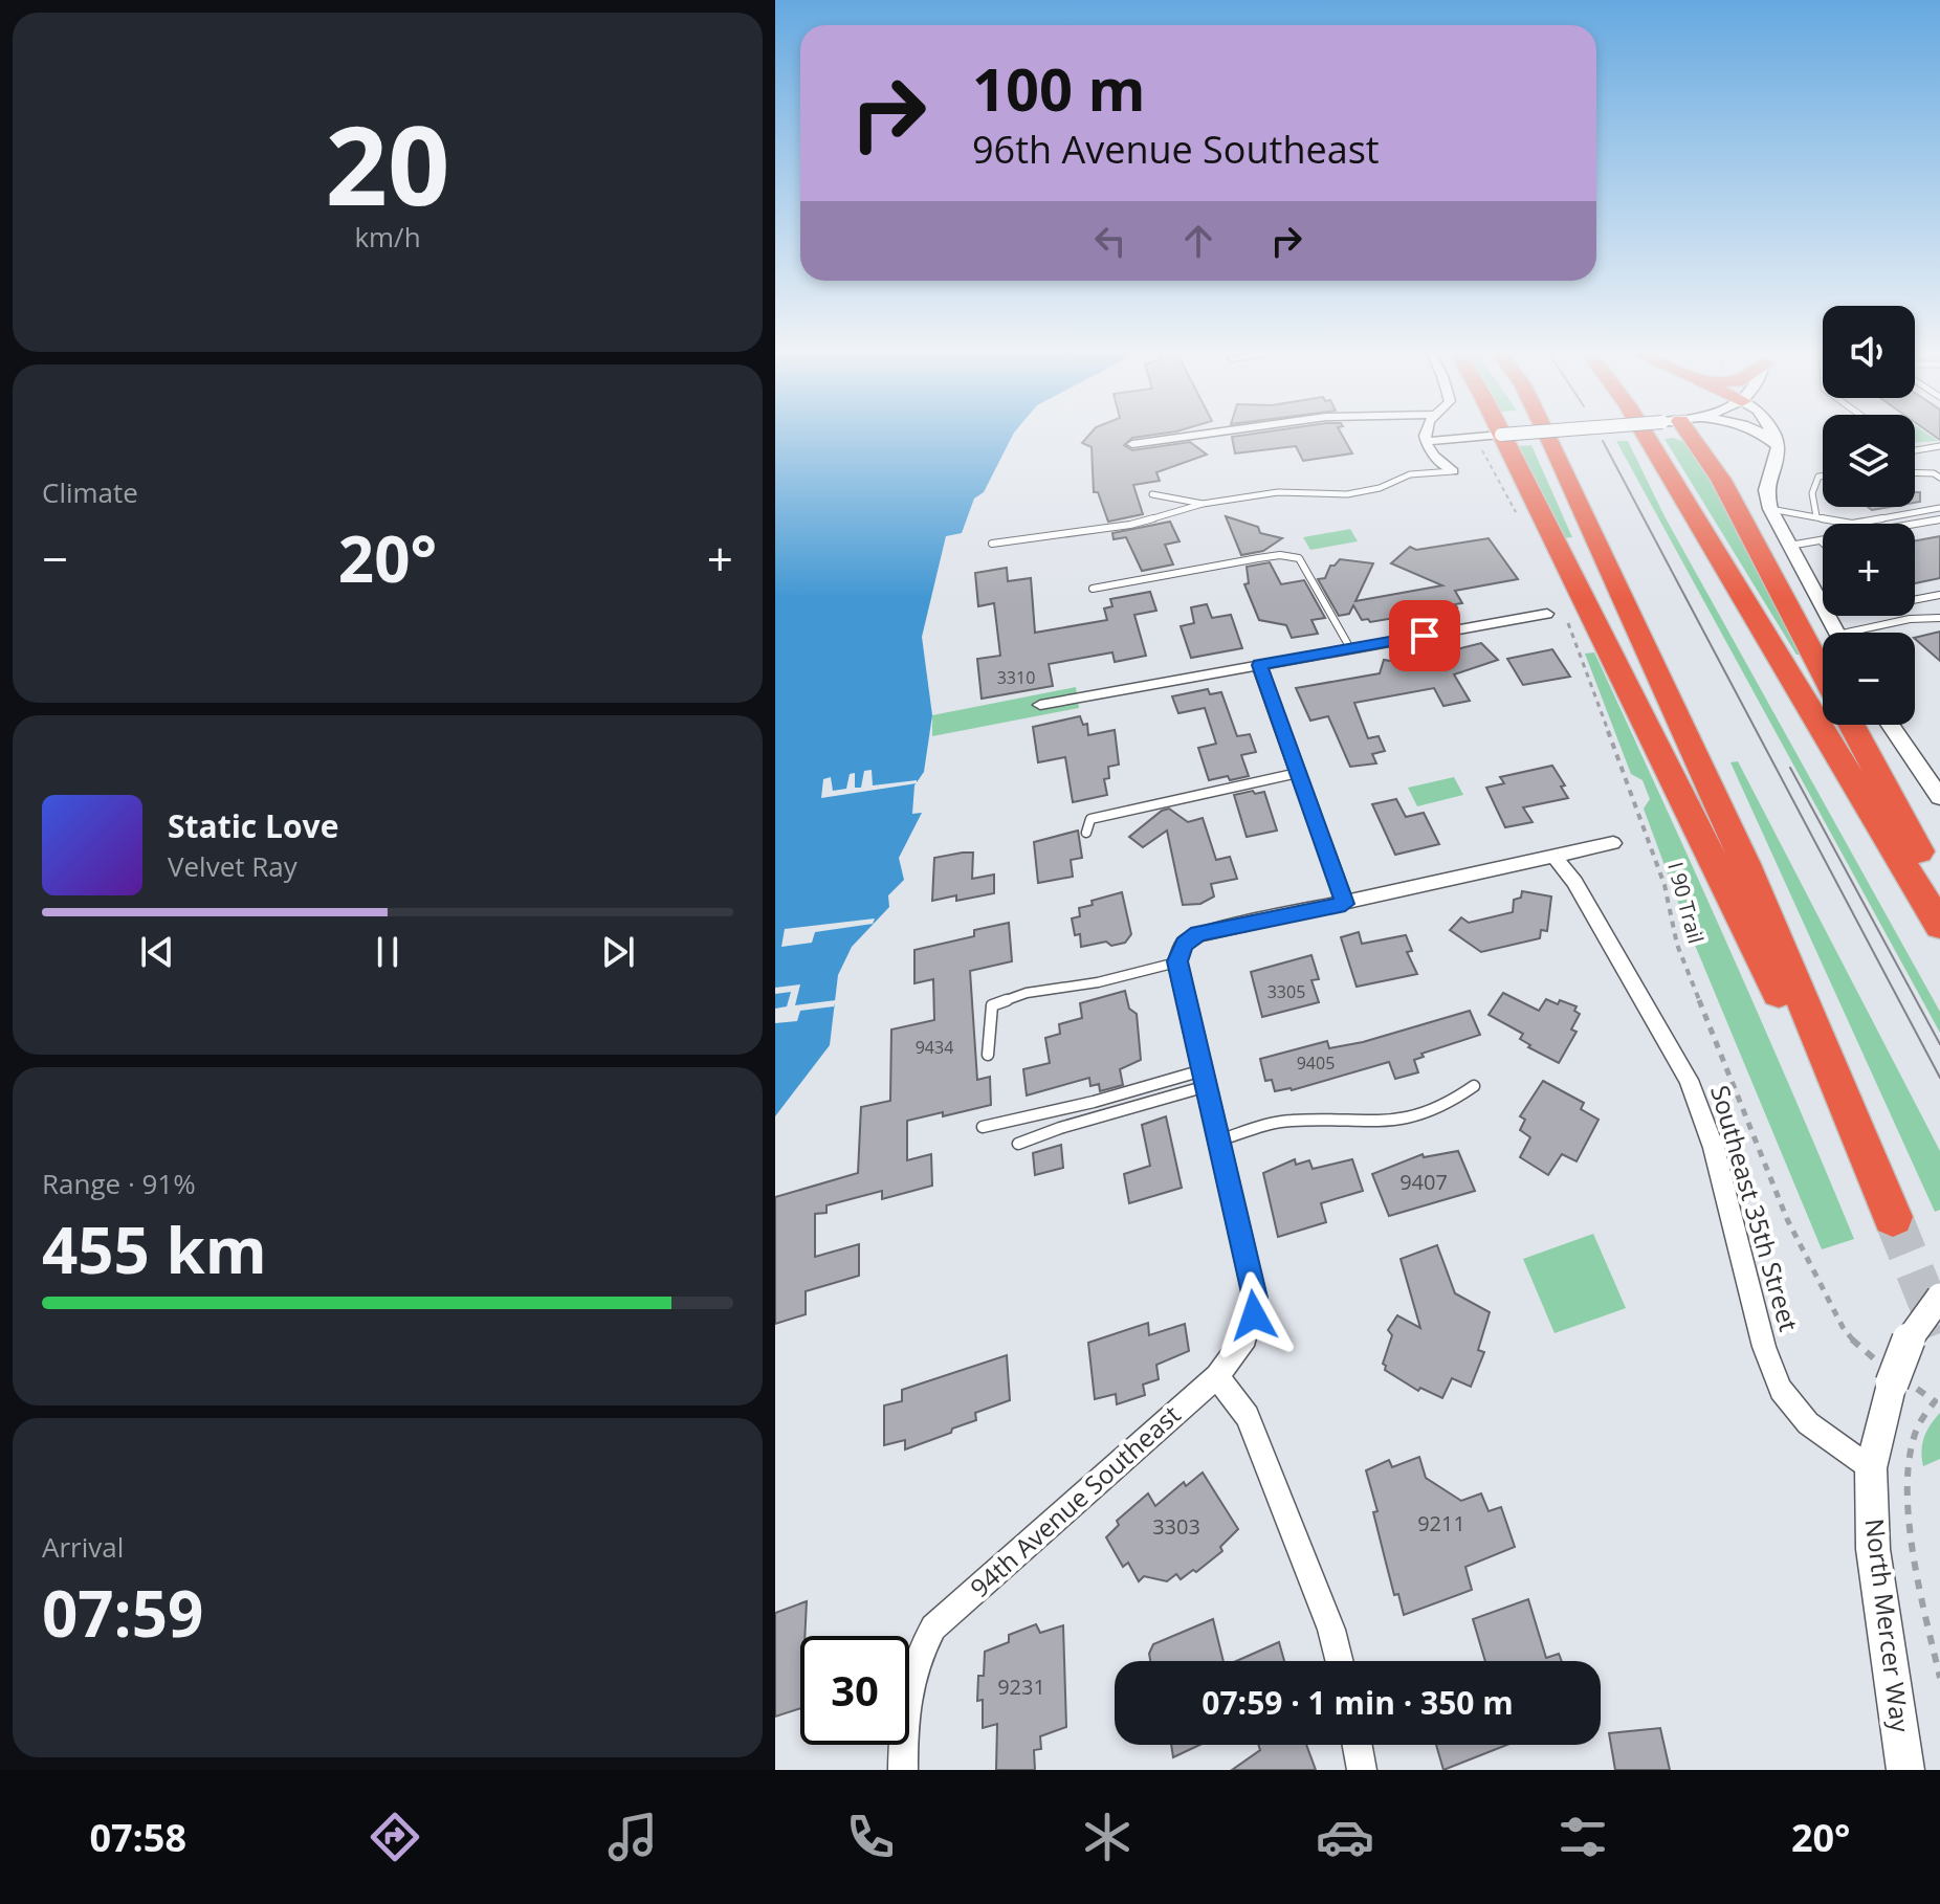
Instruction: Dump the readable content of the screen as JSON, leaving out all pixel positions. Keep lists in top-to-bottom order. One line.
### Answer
{"streets":{"street":["Southeast 35th Street","94th Avenue Southeast","North Mercer Way"],"path":["I 90 Trail"]},"crossings":[["I 90 Trail","North Mercer Way"],["Southeast 35th Street","North Mercer Way"]],"house_numbers":["3310","3305","9434","9405","9407","9211","3303","9231"],"page":{"tile":[["20","km/h"],"Climate",["Range · 91%","455 km"],["Arrival","07:59"]],"turn":["100 m","96th Avenue Southeast"],"map_buttons":["+","−"],"heat":["−","20°","+"],"song":["Static Love","Velvet Ray"],"limit":"30","trip":"07:59 · 1 min · 350 m","tabs":["07:58","20°"]}}
